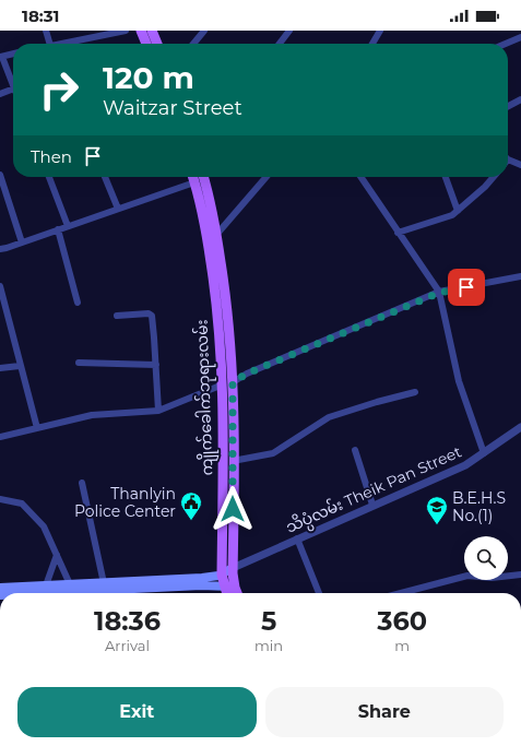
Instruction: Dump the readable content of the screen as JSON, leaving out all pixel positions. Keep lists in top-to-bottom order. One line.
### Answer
{"streets":{"main road":["ကျိုက်ခေါက်ဘုရားလမ်း"],"street":["သိပ္ပံလမ်း Theik Pan Street"]},"crossings":[["ကျိုက်ခေါက်ဘုရားလမ်း","သိပ္ပံလမ်း Theik Pan Street"]],"places":{"public building":["Thanlyin Police Center"],"school or university":["B.E.H.S No.(1)"]},"page":{"status":"18:31","turn":["120 m","Waitzar Street"],"then":"Then","eta":["18:36","Arrival","5","min","360","m"],"buttons":["Exit","Share"]}}
